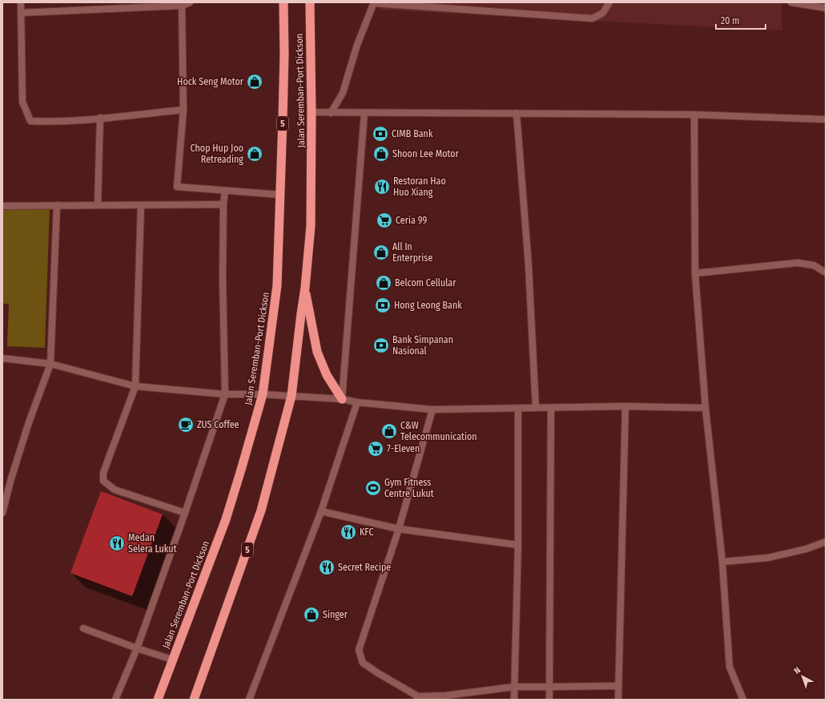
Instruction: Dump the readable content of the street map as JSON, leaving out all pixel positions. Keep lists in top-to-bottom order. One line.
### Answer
{"streets":{"highway":["Jalan Seremban-Port Dickson","5"]},"places":{"shop":["Hock Seng Motor","Chop Hup Joo Retreading","Shoon Lee Motor","All In Enterprise","Belcom Cellular","C&W Telecommunication","Singer"],"bank":["CIMB Bank","Hong Leong Bank","Bank Simpanan Nasional"],"restaurant":["Restoran Hao Huo Xiang","KFC","Medan Selera Lukut","Secret Recipe"],"supermarket":["Ceria 99","7-Eleven"],"cafe":["ZUS Coffee"],"sports":["Gym Fitness Centre Lukut"]},"scale_bar":"20 m","north":"top left"}
